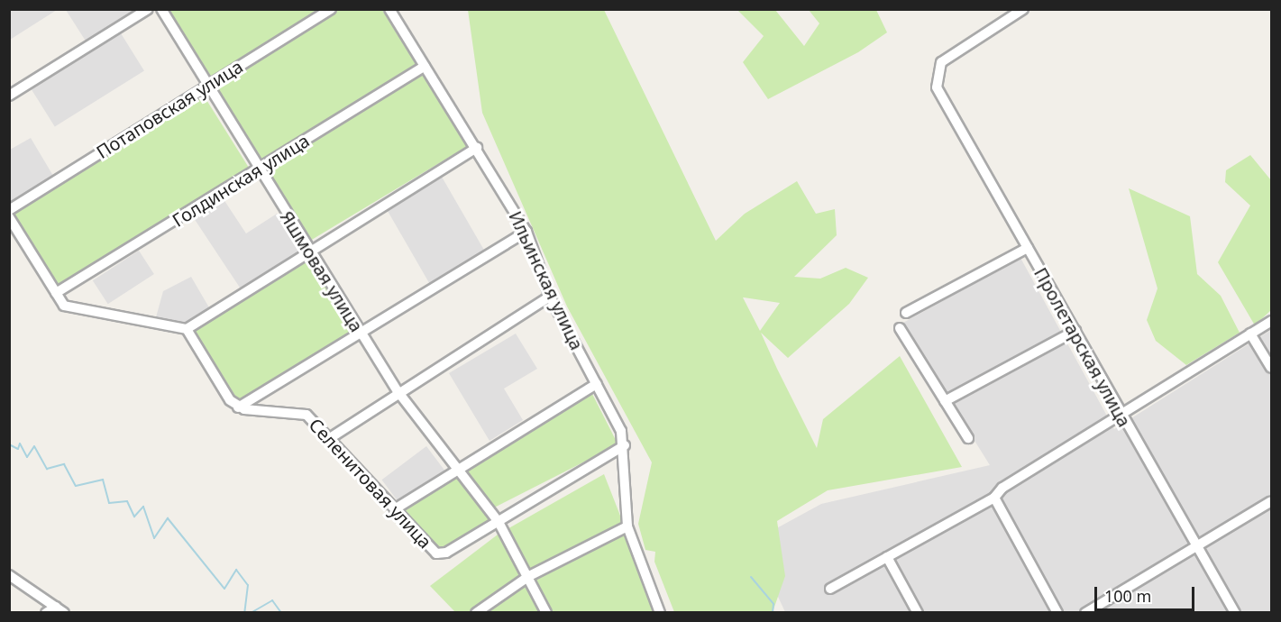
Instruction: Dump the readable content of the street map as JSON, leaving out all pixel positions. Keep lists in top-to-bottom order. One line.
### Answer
{"streets":{"street":["Потаповская улица","Голдинская улица","Яшмовая улица","Ильинская улица","Пролетарская улица","Селенитовая улица"]},"crossings":[["Потаповская улица","Яшмовая улица"],["Голдинская улица","Яшмовая улица"],["Голдинская улица","Ильинская улица"],["Яшмовая улица","Селенитовая улица"]],"scale_bar":"100 m"}
